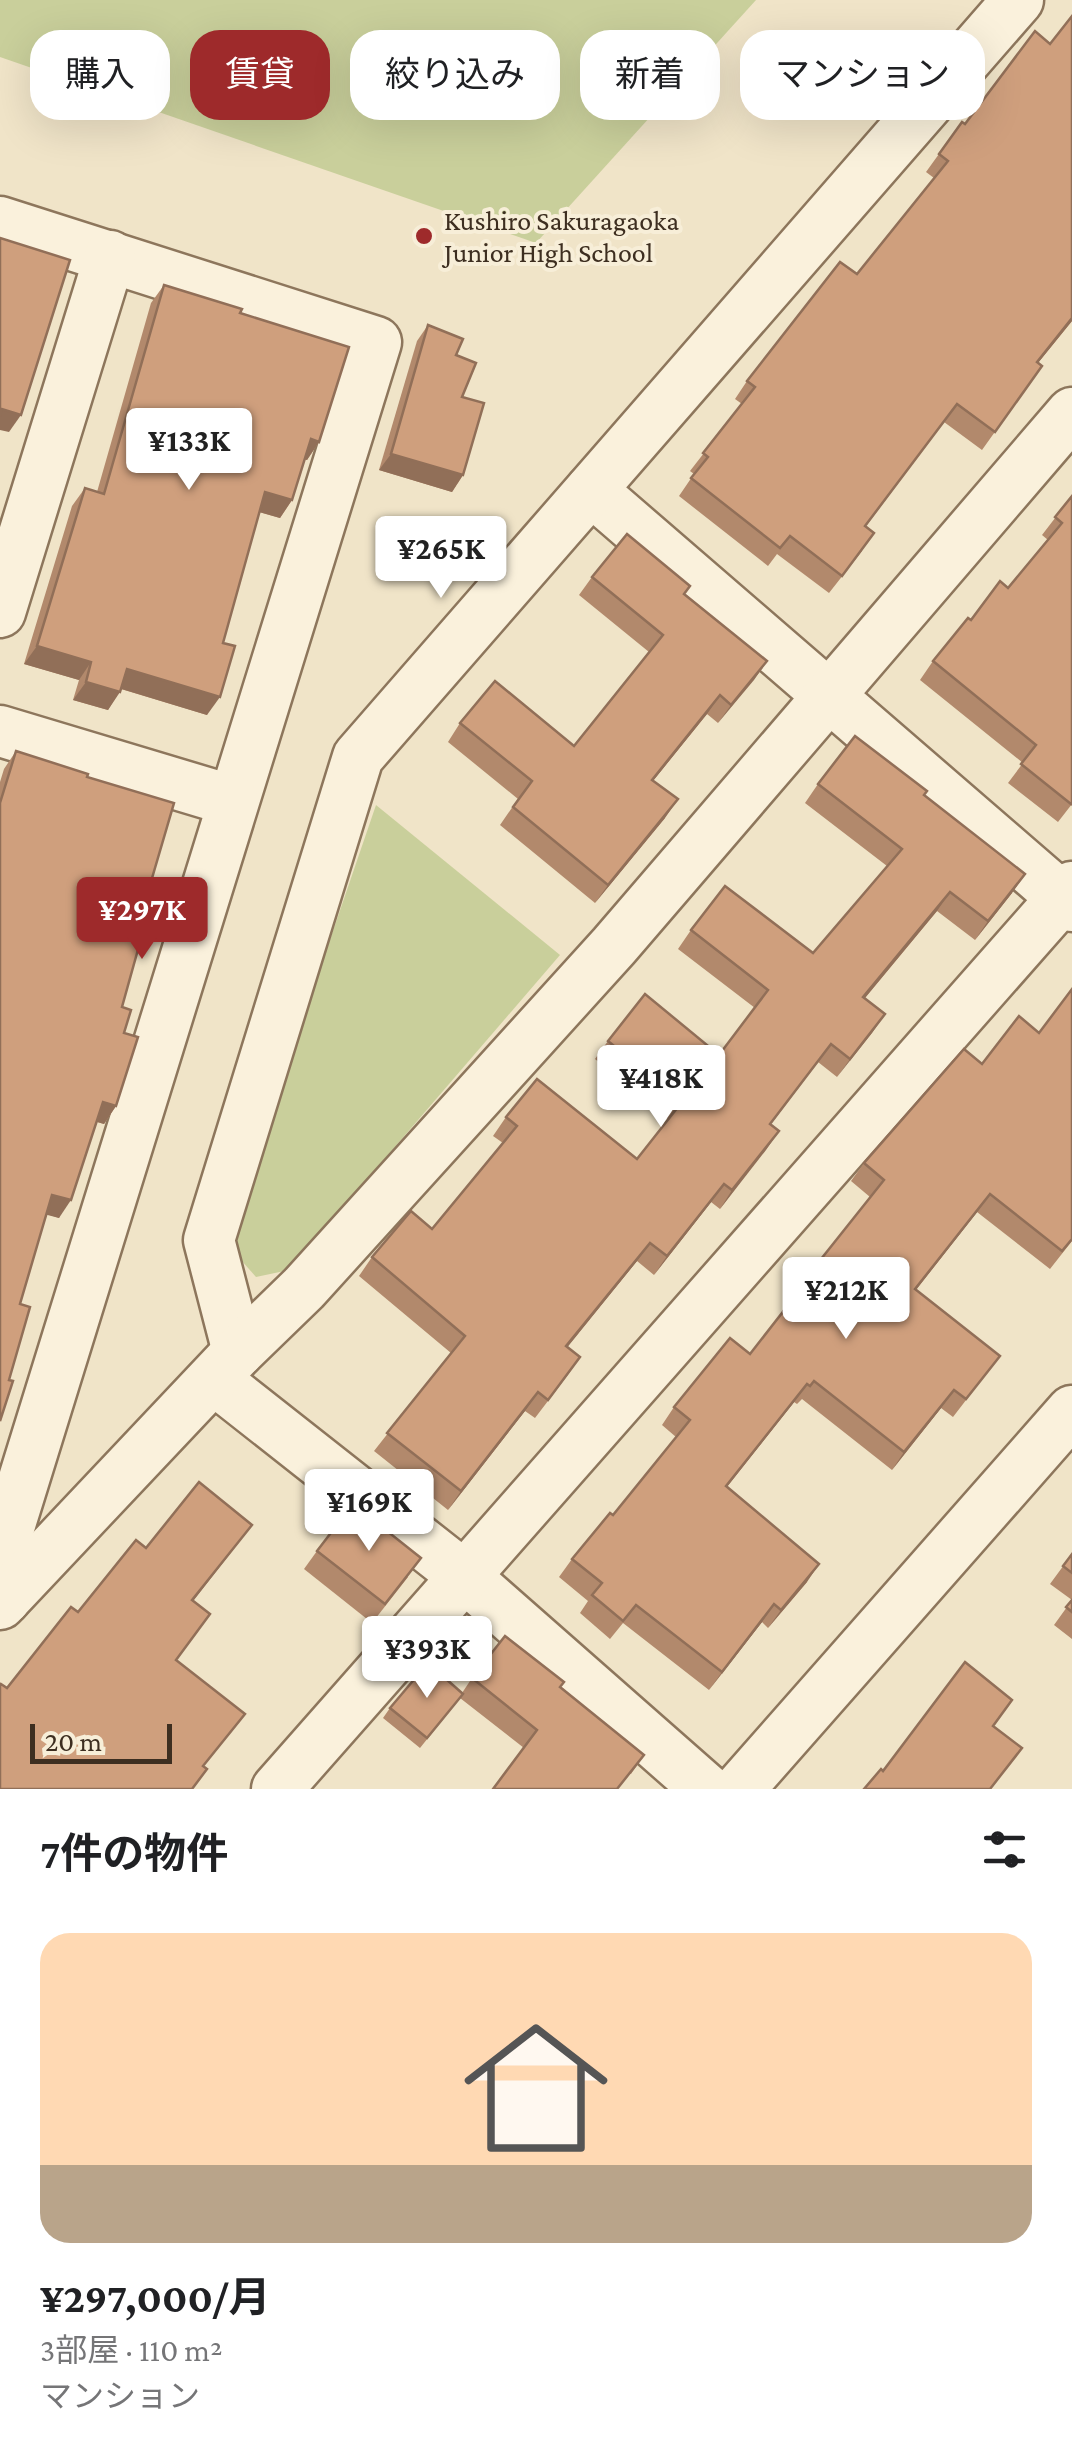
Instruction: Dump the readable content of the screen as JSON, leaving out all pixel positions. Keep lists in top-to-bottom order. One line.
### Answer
{"places":["Kushiro Sakuragaoka Junior High School"],"scale_bar":"20 m","page":{"chip":["購入","賃貸","絞り込み","新着","マンション"],"price":["¥133K","¥265K","¥297K","¥418K","¥212K","¥169K","¥393K"],"scale":"20 m","heading":"7件の物件","list":[{"name":"¥297,000/月","note":"3部屋 · 110 m² · マンション"}]}}
